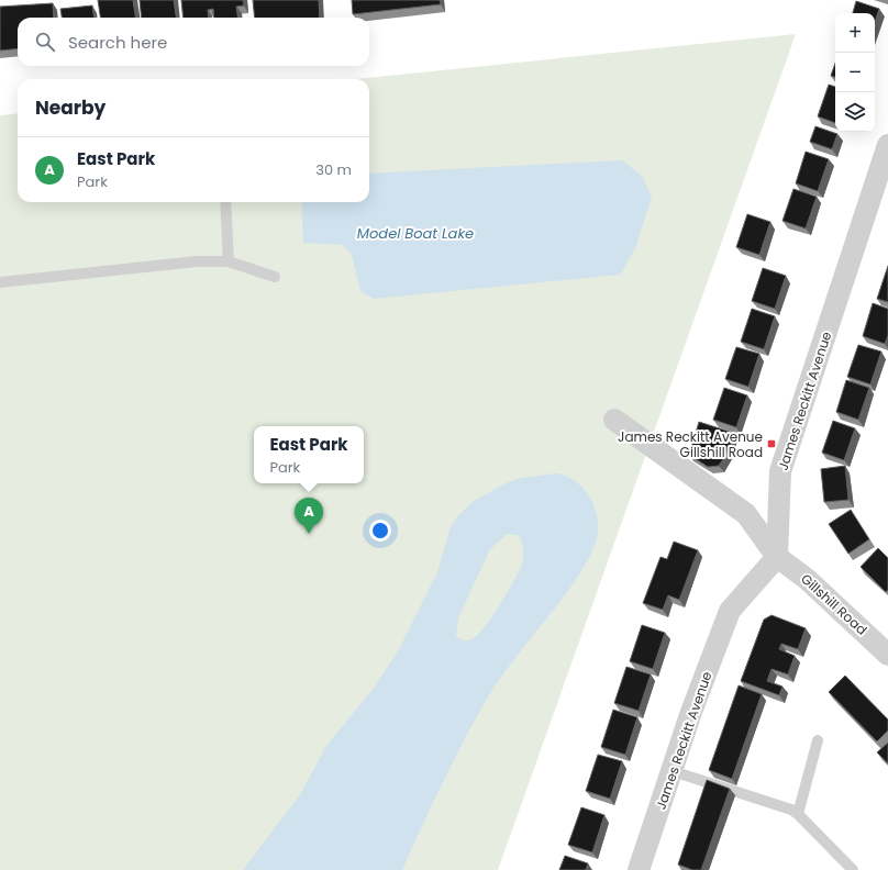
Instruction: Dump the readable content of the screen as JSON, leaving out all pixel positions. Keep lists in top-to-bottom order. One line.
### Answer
{"streets":{"street":["James Reckitt Avenue","Gillshill Road"]},"crossings":[["James Reckitt Avenue","Gillshill Road"]],"water":["Model Boat Lake"],"places":{"transit":["James Reckitt Avenue Gillshill Road"]},"page":{"map_buttons":["+","−"],"search":"Search here","heading":"Nearby","list":[{"mark":"A","name":"East Park","note":"Park","value":"30 m"}],"popup":["East Park","Park"],"pins":"A"}}
